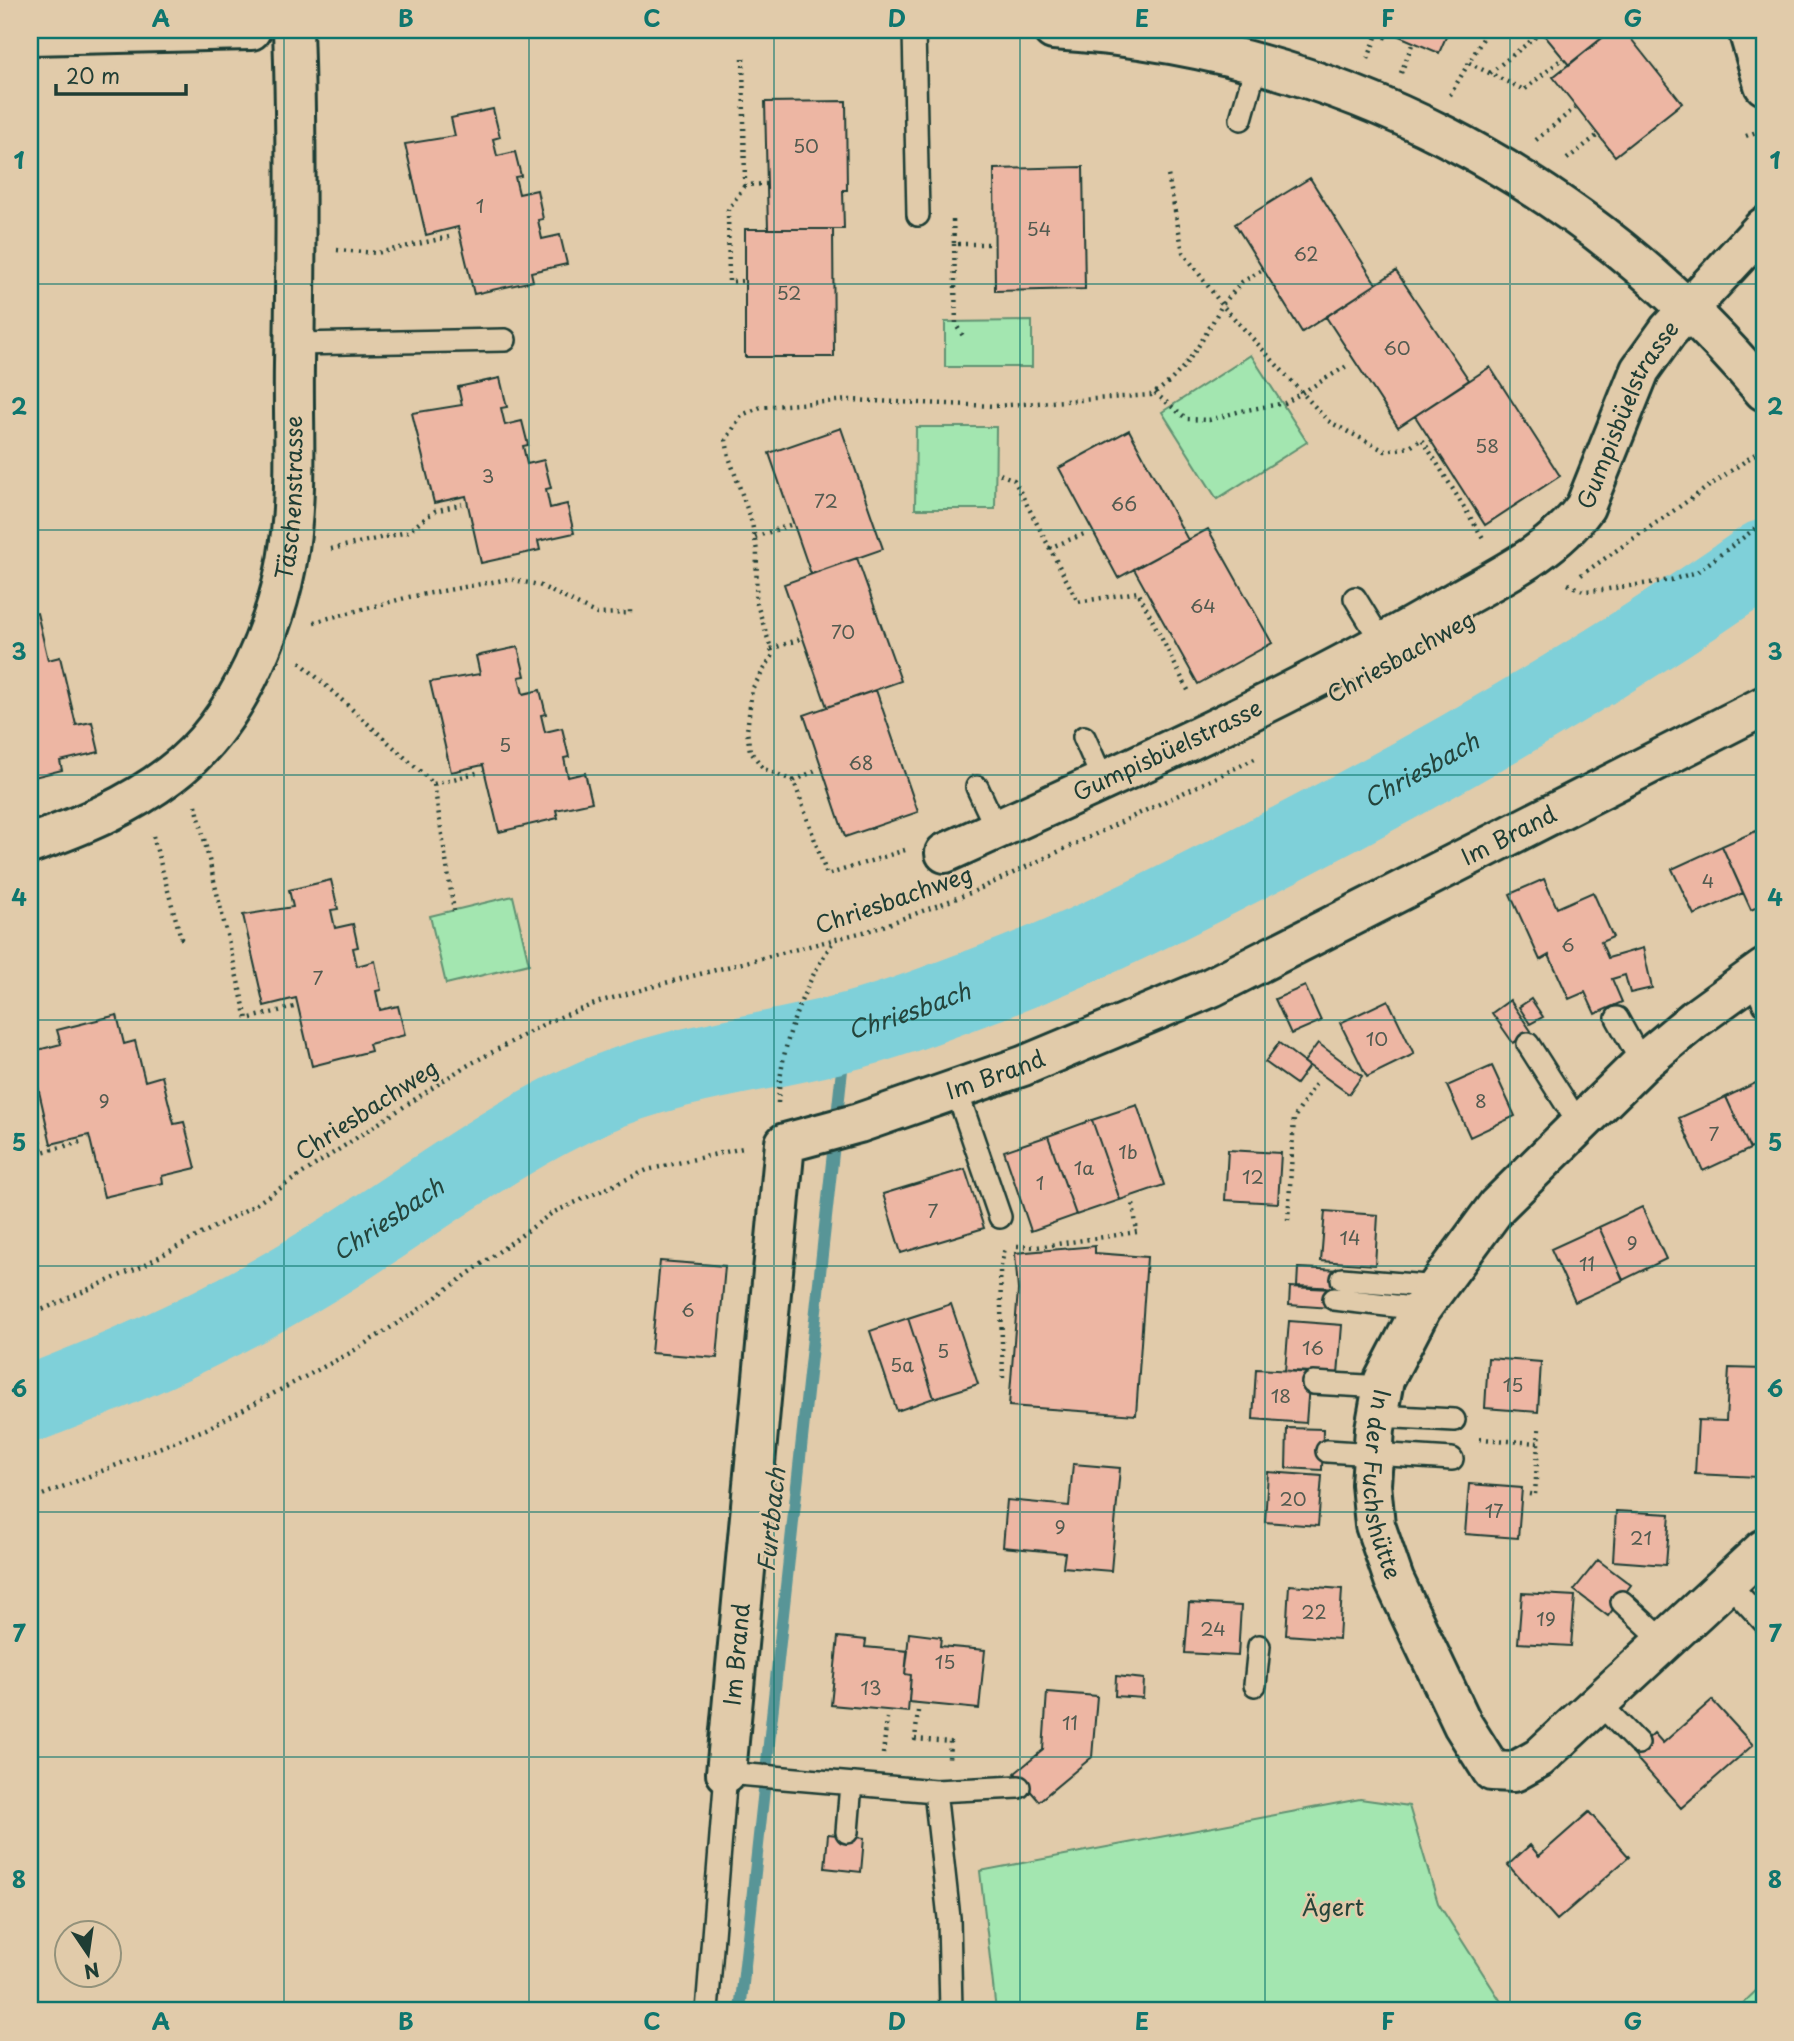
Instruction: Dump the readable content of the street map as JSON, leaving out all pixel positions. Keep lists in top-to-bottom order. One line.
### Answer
{"streets":{"street":["Gumpisbüelstrasse","Täschenstrasse","Im Brand","In der Fuchshütte"],"path":["Chriesbachweg"]},"water":["Chriesbach","Furtbach"],"parks":["Ägert"],"house_numbers":["50","1","54","62","52","60","58","3","72","66","64","70","5","68","4","6","7","10","9","8","7","1b","1a","12","1","7","14","9","11","6","16","5","5a","15","18","20","17","9","21","22","19","24","15","13","11"],"scale_bar":"20 m","north":"bottom","grid":{"columns":["A","B","C","D","E","F","G"],"rows":["1","2","3","4","5","6","7","8"]}}
